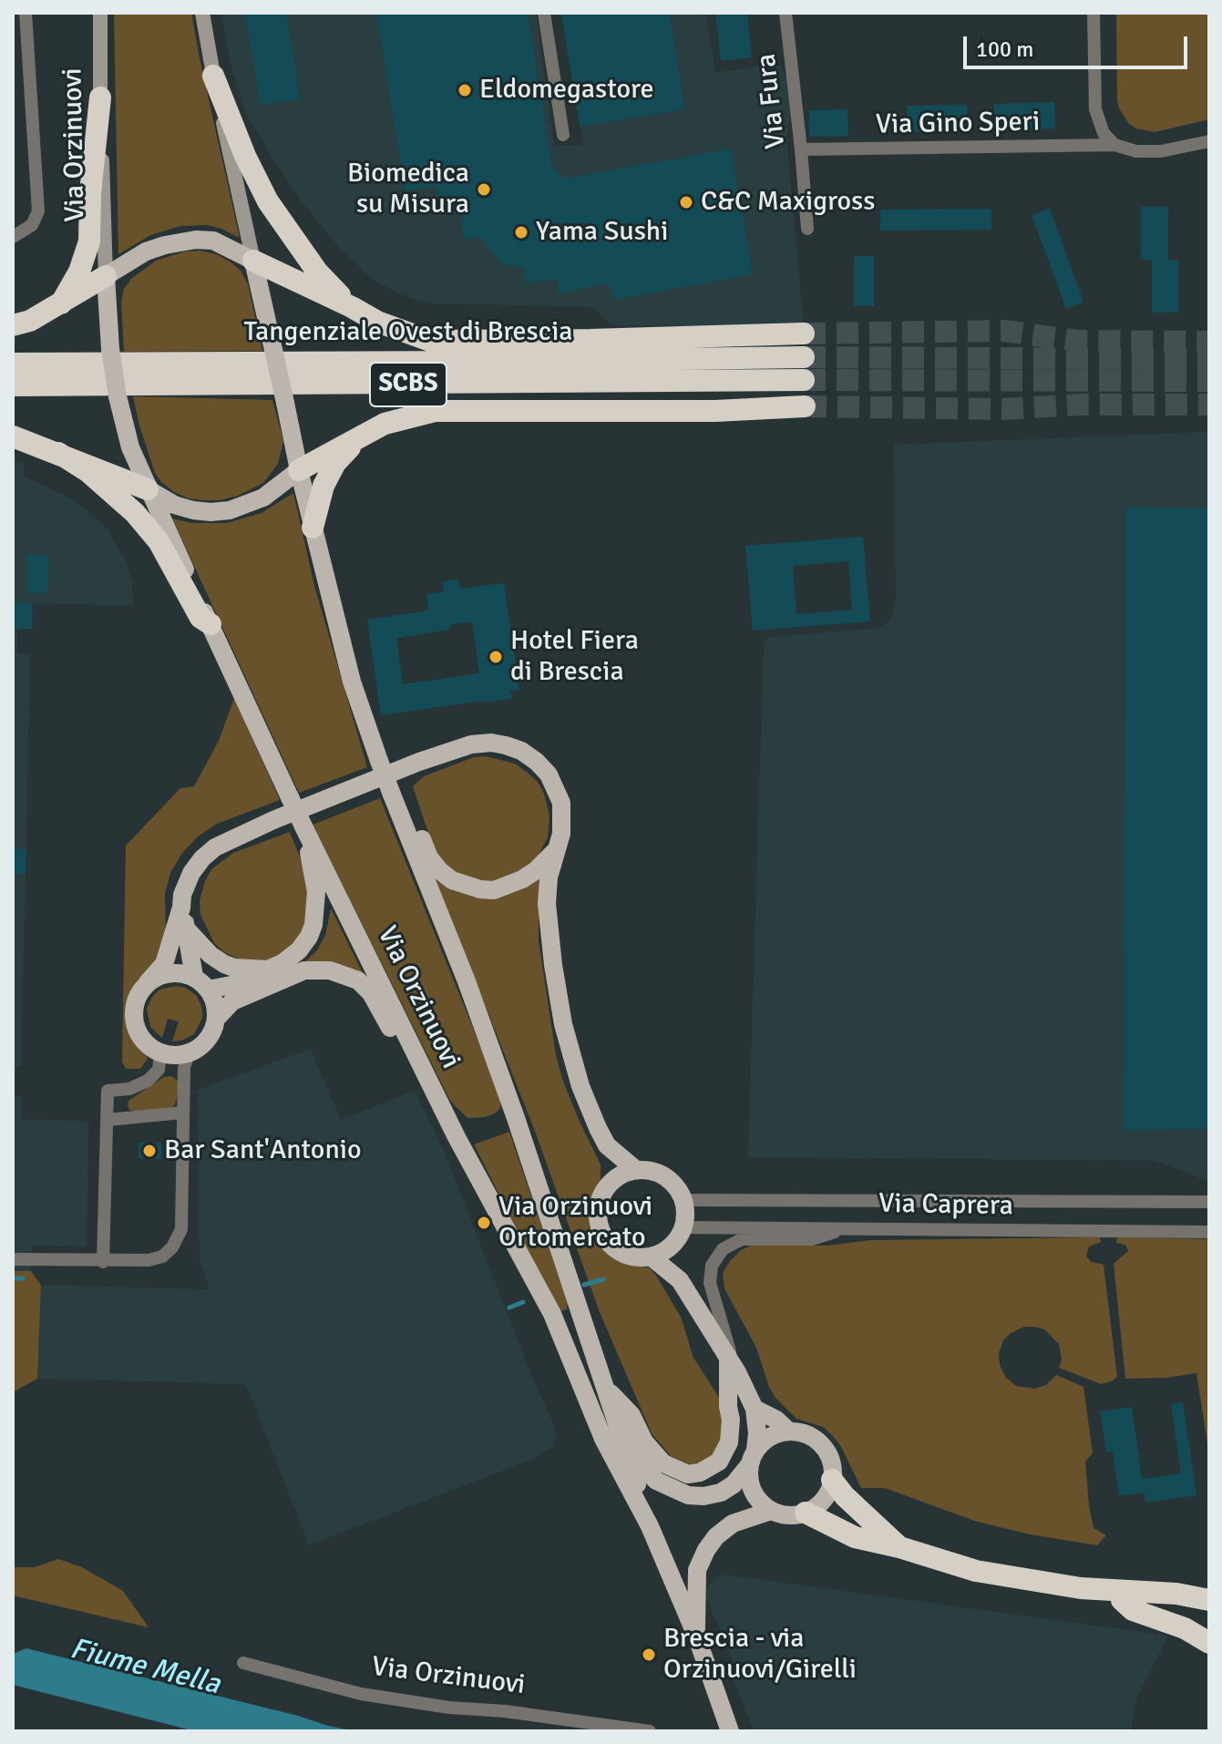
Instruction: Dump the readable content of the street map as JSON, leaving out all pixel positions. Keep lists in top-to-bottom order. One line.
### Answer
{"streets":{"highway":["Tangenziale Ovest di Brescia","SCBS"],"main road":["Via Orzinuovi"],"street":["Via Fura","Via Gino Speri","Via Caprera"]},"crossings":[["Via Fura","Via Gino Speri"]],"water":["Fiume Mella"],"places":["Eldomegastore","Biomedica su Misura","C&C Maxigross","Yama Sushi","Hotel Fiera di Brescia","Bar Sant'Antonio","Via Orzinuovi Ortomercato","Brescia - via Orzinuovi/Girelli"],"scale_bar":"100 m"}
